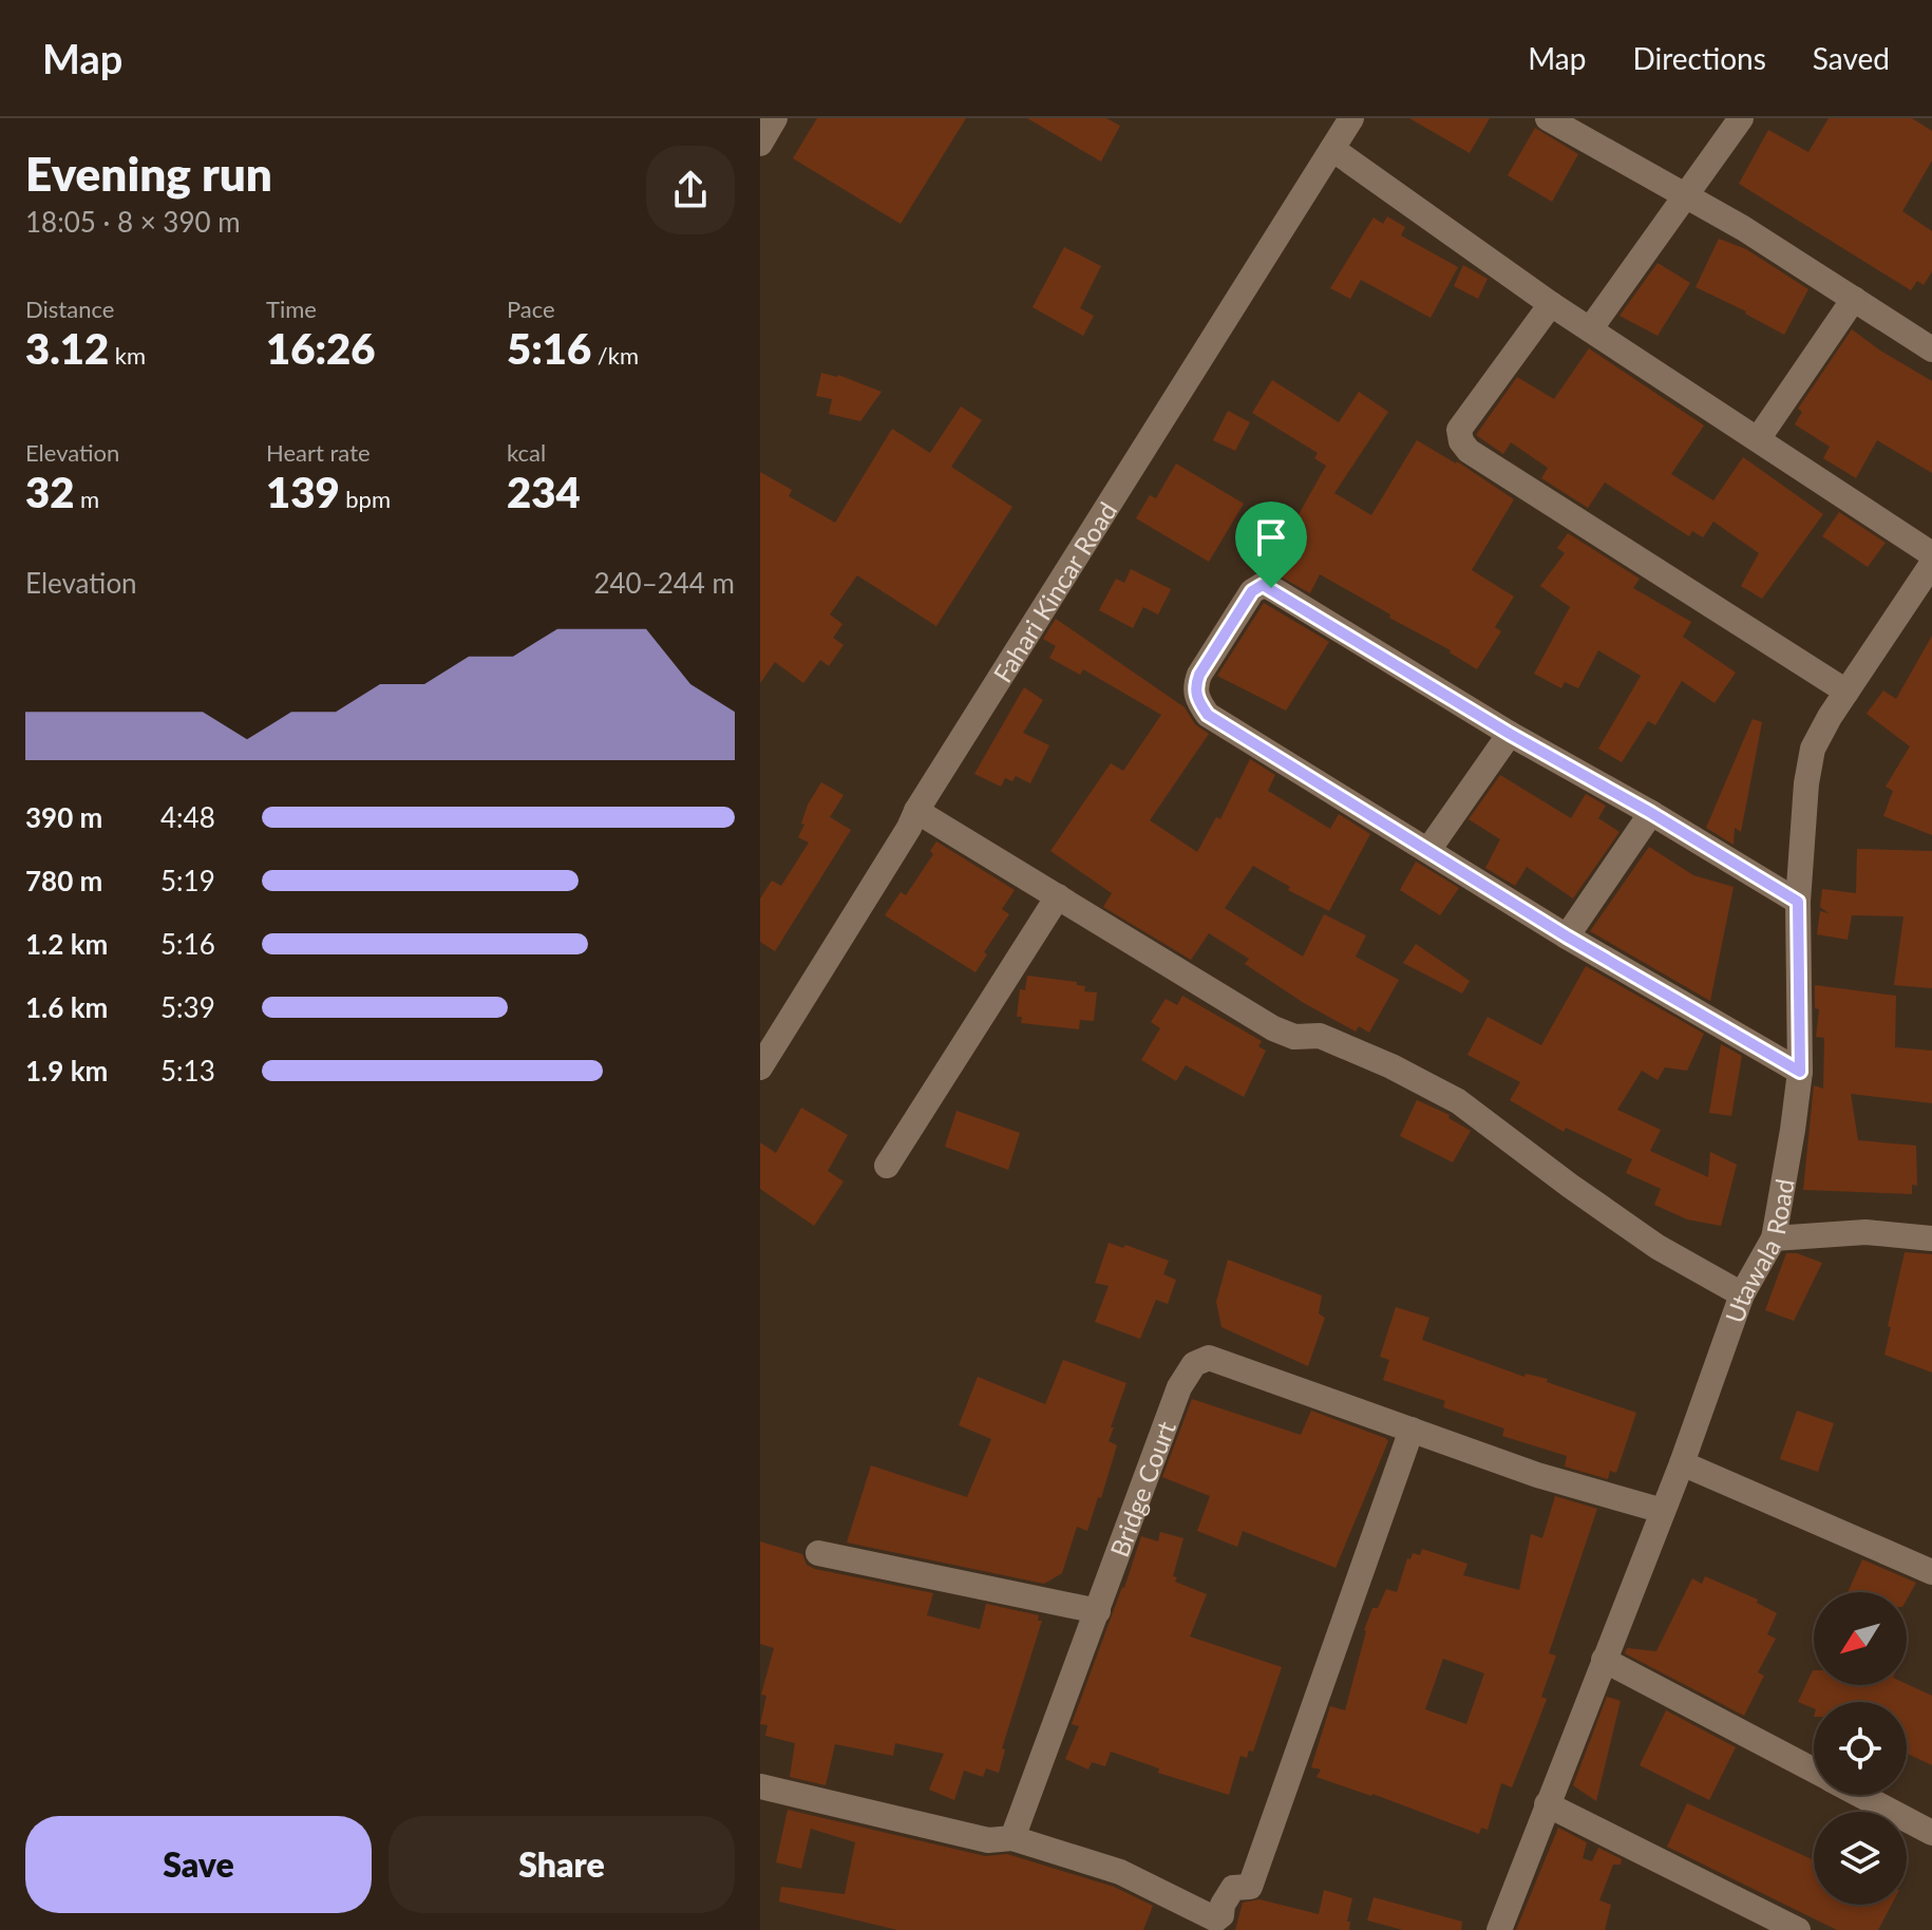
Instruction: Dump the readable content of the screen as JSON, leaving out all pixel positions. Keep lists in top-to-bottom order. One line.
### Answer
{"streets":{"street":["Fahari Kincar Road","Utawala Road","Bridge Court"]},"crossings":[["Utawala Road","Bridge Court"]],"north":"bottom left","page":{"header":"Map","nav":["Map","Directions","Saved"],"heading":["Evening run","18:05 · 8 × 390 m"],"stats":[["Distance","3.12 km"],["Time","16:26"],["Pace","5:16 /km"],["Elevation","32 m"],["Heart rate","139 bpm"],["kcal","234"]],"chart":["Elevation","240–244 m"],"list":[{"name":"390 m","note":"4:48"},{"name":"780 m","note":"5:19"},{"name":"1.2 km","note":"5:16"},{"name":"1.6 km","note":"5:39"},{"name":"1.9 km","note":"5:13"}],"buttons":["Save","Share"]}}
